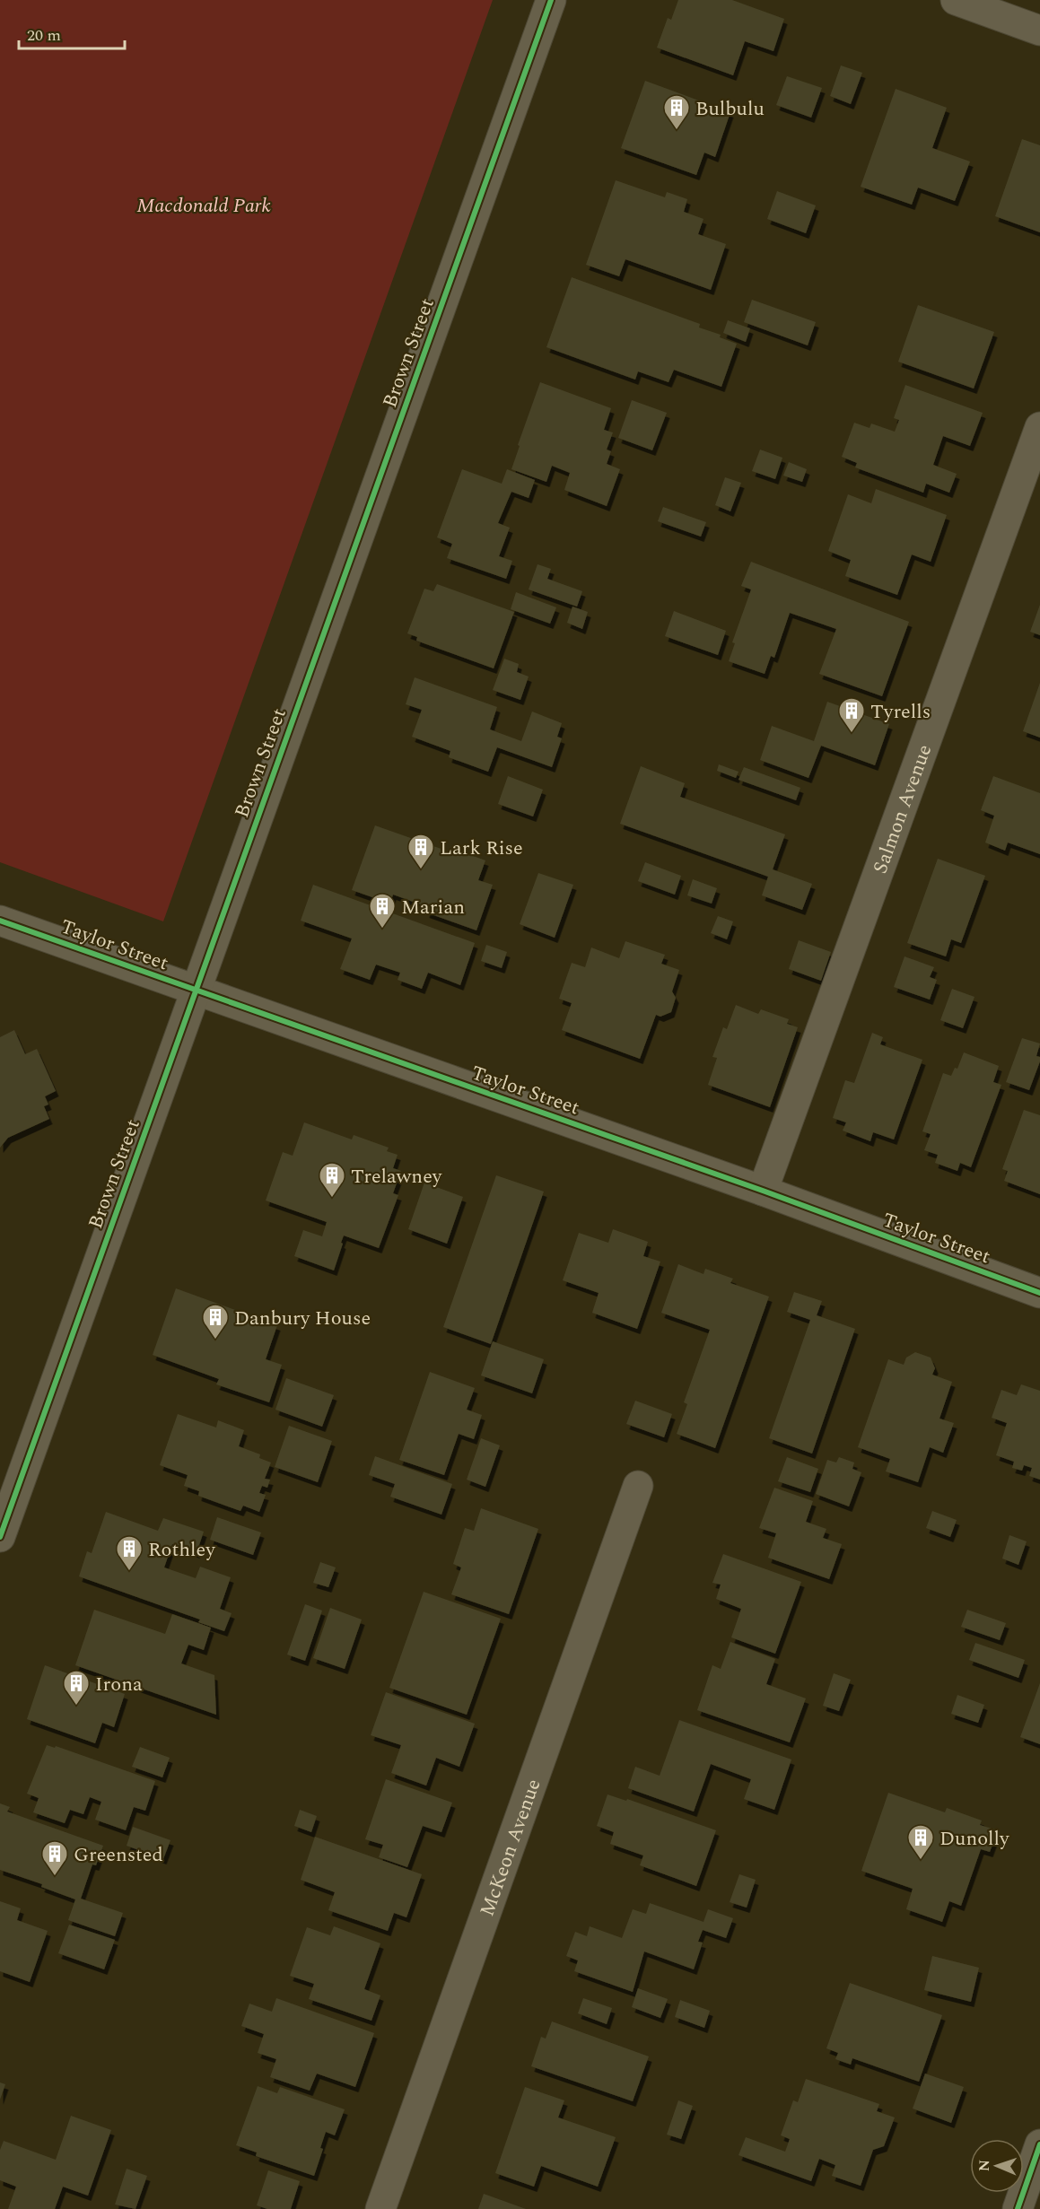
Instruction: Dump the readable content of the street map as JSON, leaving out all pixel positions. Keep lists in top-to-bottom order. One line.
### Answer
{"streets":{"street":["Brown Street","Salmon Avenue","Taylor Street","McKeon Avenue"]},"crossings":[["Brown Street","Taylor Street"],["Salmon Avenue","Taylor Street"]],"parks":["Macdonald Park"],"places":{"building":["Bulbulu","Tyrells","Lark Rise","Marian","Trelawney","Danbury House","Rothley","Irona","Dunolly","Greensted"]},"scale_bar":"20 m","north":"left"}
